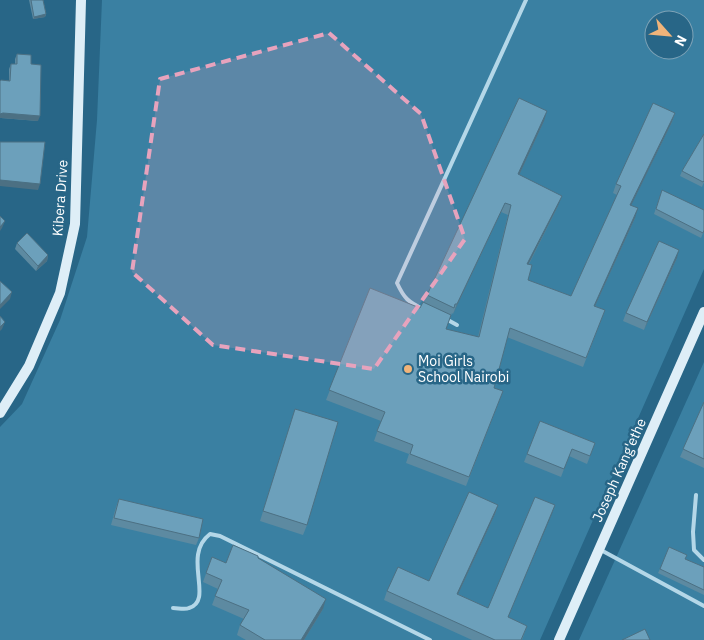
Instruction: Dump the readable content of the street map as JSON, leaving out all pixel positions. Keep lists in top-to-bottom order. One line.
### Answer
{"streets":{"street":["Kibera Drive","Joseph Kang'ethe"]},"places":["Moi Girls School Nairobi"],"north":"bottom right"}
